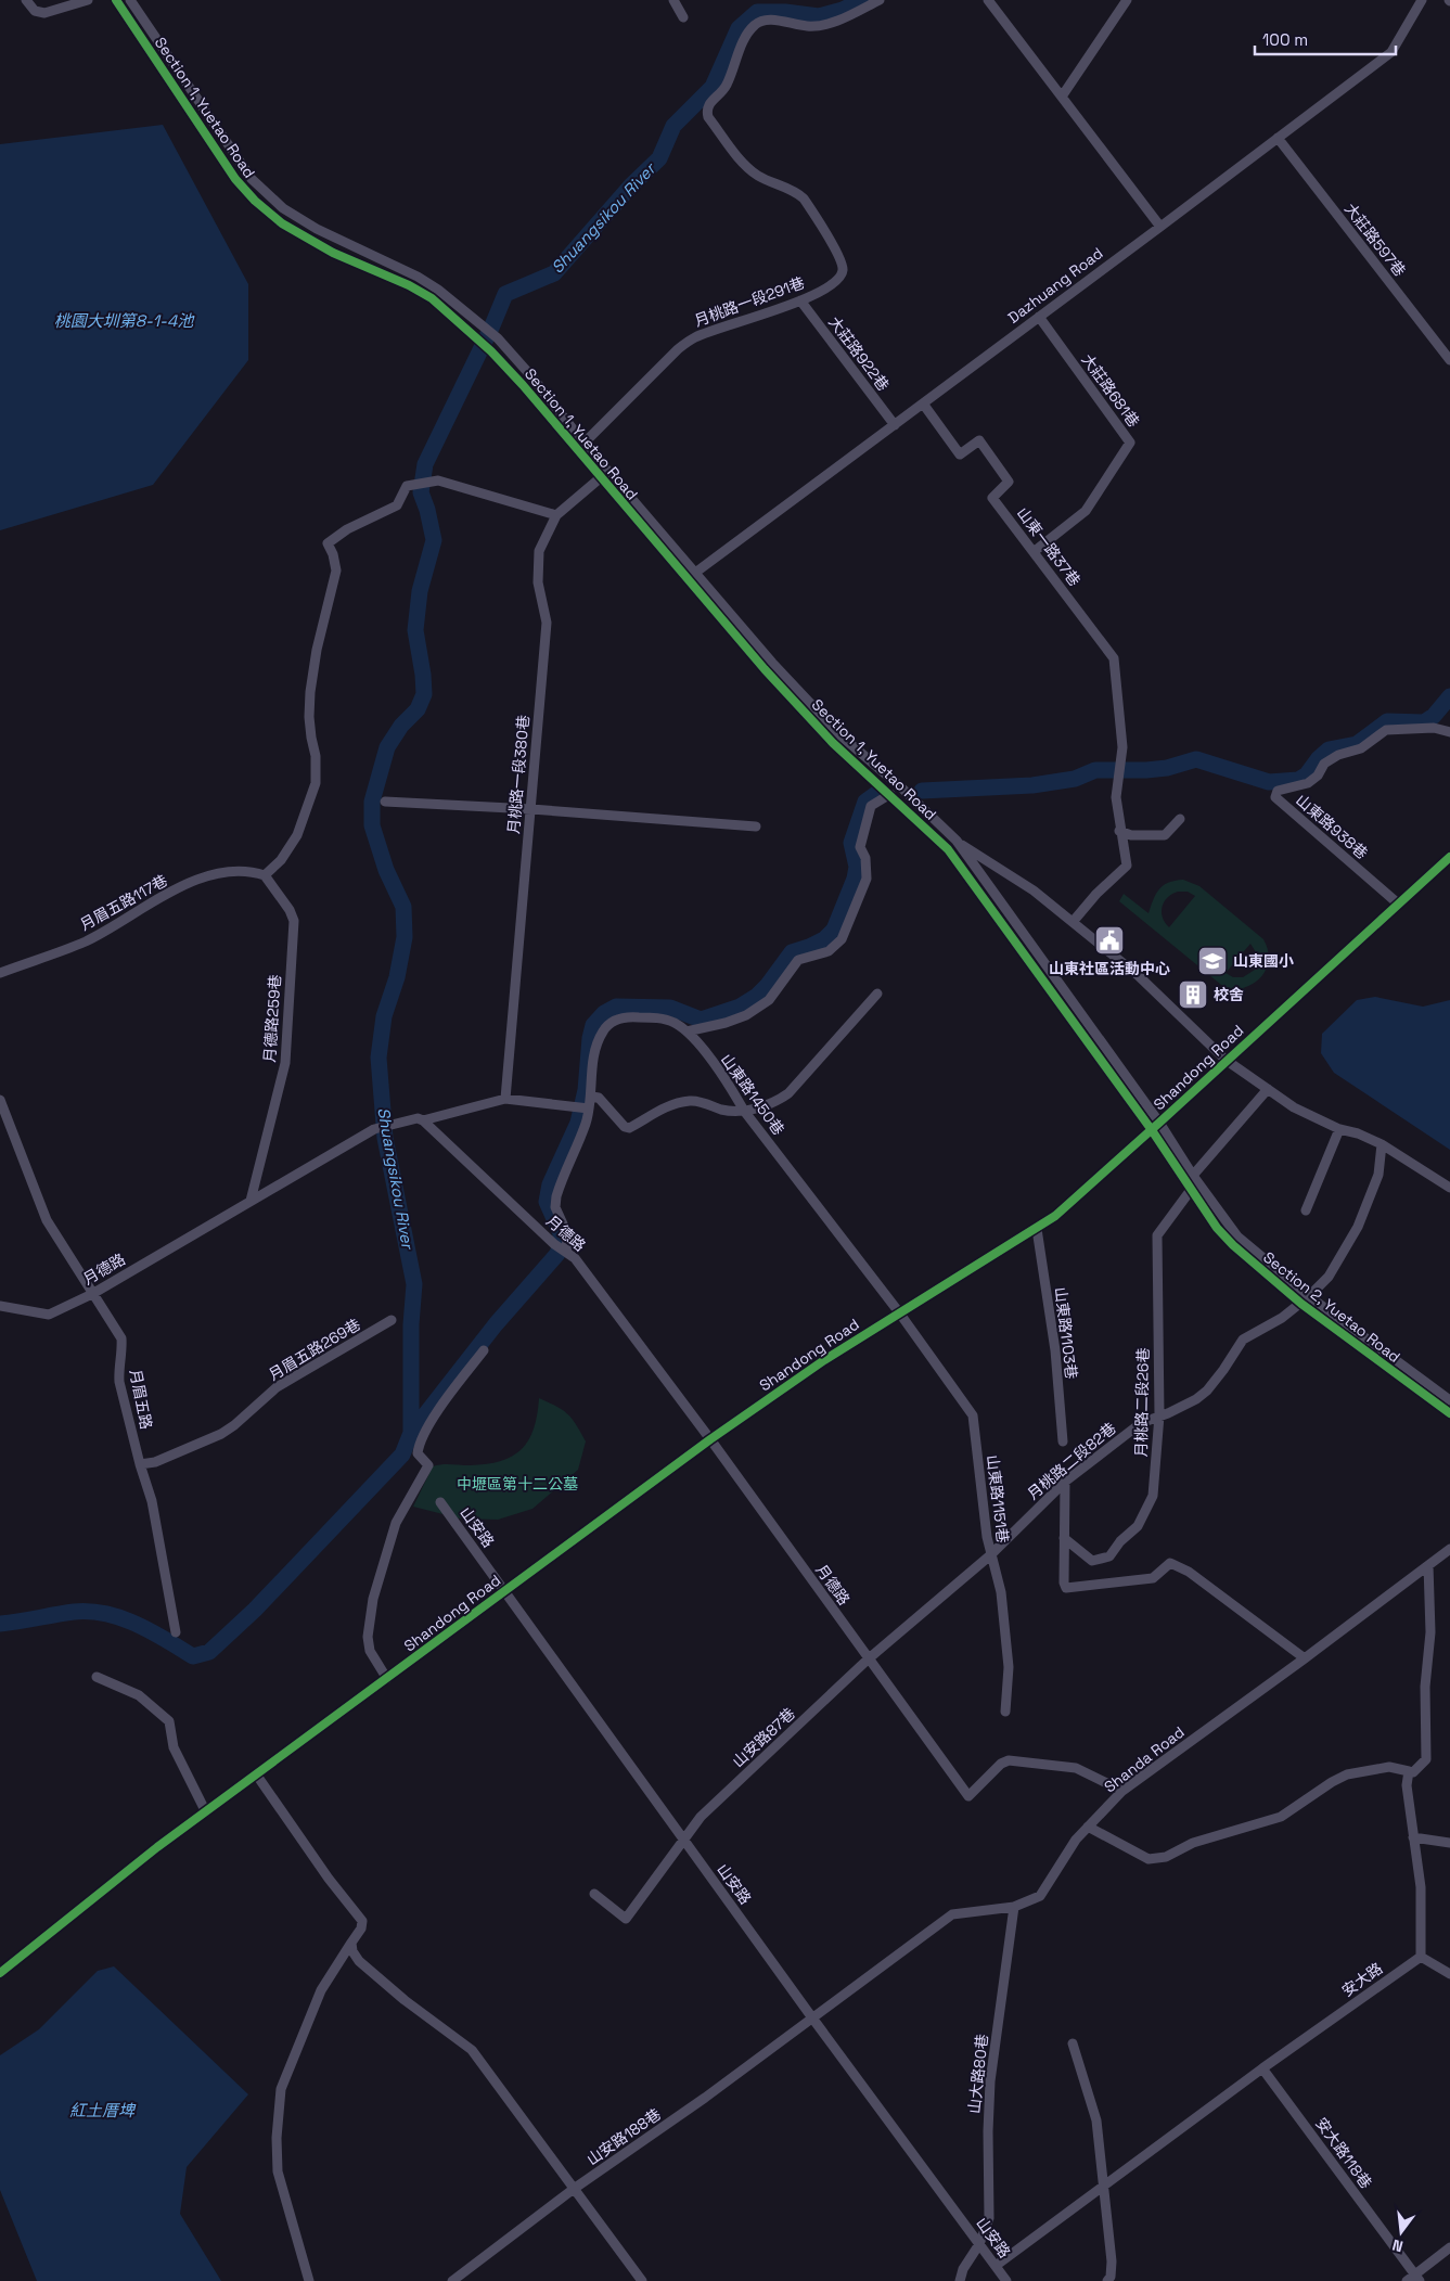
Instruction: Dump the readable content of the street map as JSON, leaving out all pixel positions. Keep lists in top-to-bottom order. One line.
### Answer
{"streets":{"street":["Section 1, Yuetao Road","大莊路597巷","Dazhuang Road","月桃路一段291巷","大莊路922巷","大莊路681巷","山東一路37巷","月桃路一段380巷","山東路938巷","月眉五路117巷","月德路259巷","Shandong Road","山東路1450巷","月德路","Section 2, Yuetao Road","山東路1103巷","月眉五路269巷","月眉五路","月桃路二段26巷","月桃路二段82巷","山東路1151巷","山安路","山安路87巷","Shanda Road","安大路","山大路80巷","山安路188巷","安大路118巷"]},"crossings":[["Section 1, Yuetao Road","Dazhuang Road"],["Section 1, Yuetao Road","月桃路一段291巷"],["Section 1, Yuetao Road","月桃路一段380巷"],["Section 1, Yuetao Road","Shandong Road"],["Section 1, Yuetao Road","Section 2, Yuetao Road"],["大莊路597巷","Dazhuang Road"],["Dazhuang Road","大莊路922巷"],["Dazhuang Road","大莊路681巷"],["Dazhuang Road","山東一路37巷"],["月桃路一段291巷","大莊路922巷"],["大莊路681巷","山東一路37巷"],["山東路938巷","Shandong Road"],["月眉五路117巷","月德路259巷"],["月德路259巷","月德路"],["Shandong Road","山東路1450巷"],["Shandong Road","月德路"],["Shandong Road","Section 2, Yuetao Road"],["Shandong Road","山東路1103巷"],["Shandong Road","山東路1151巷"],["Shandong Road","山安路"],["山東路1450巷","月德路"],["山東路1450巷","山東路1151巷"],["月德路","月眉五路"],["月德路","月桃路二段82巷"],["月德路","山安路87巷"],["月德路","Shanda Road"],["Section 2, Yuetao Road","月桃路二段26巷"],["Section 2, Yuetao Road","月桃路二段82巷"],["月眉五路269巷","月眉五路"],["月桃路二段26巷","月桃路二段82巷"],["月桃路二段82巷","山東路1151巷"],["月桃路二段82巷","山安路87巷"],["山安路","山安路87巷"],["山安路","Shanda Road"],["山安路","安大路"],["山安路","山大路80巷"],["山安路","山安路188巷"],["Shanda Road","山大路80巷"],["Shanda Road","山安路188巷"],["安大路","安大路118巷"]],"water":["Shuangsikou River","桃園大圳第8-1-4池","紅土厝埤"],"parks":["中壢區第十二公墓"],"places":{"public building":["山東社區活動中心"],"school or university":["山東國小"],"building":["校舍"]},"scale_bar":"100 m","north":"bottom"}
